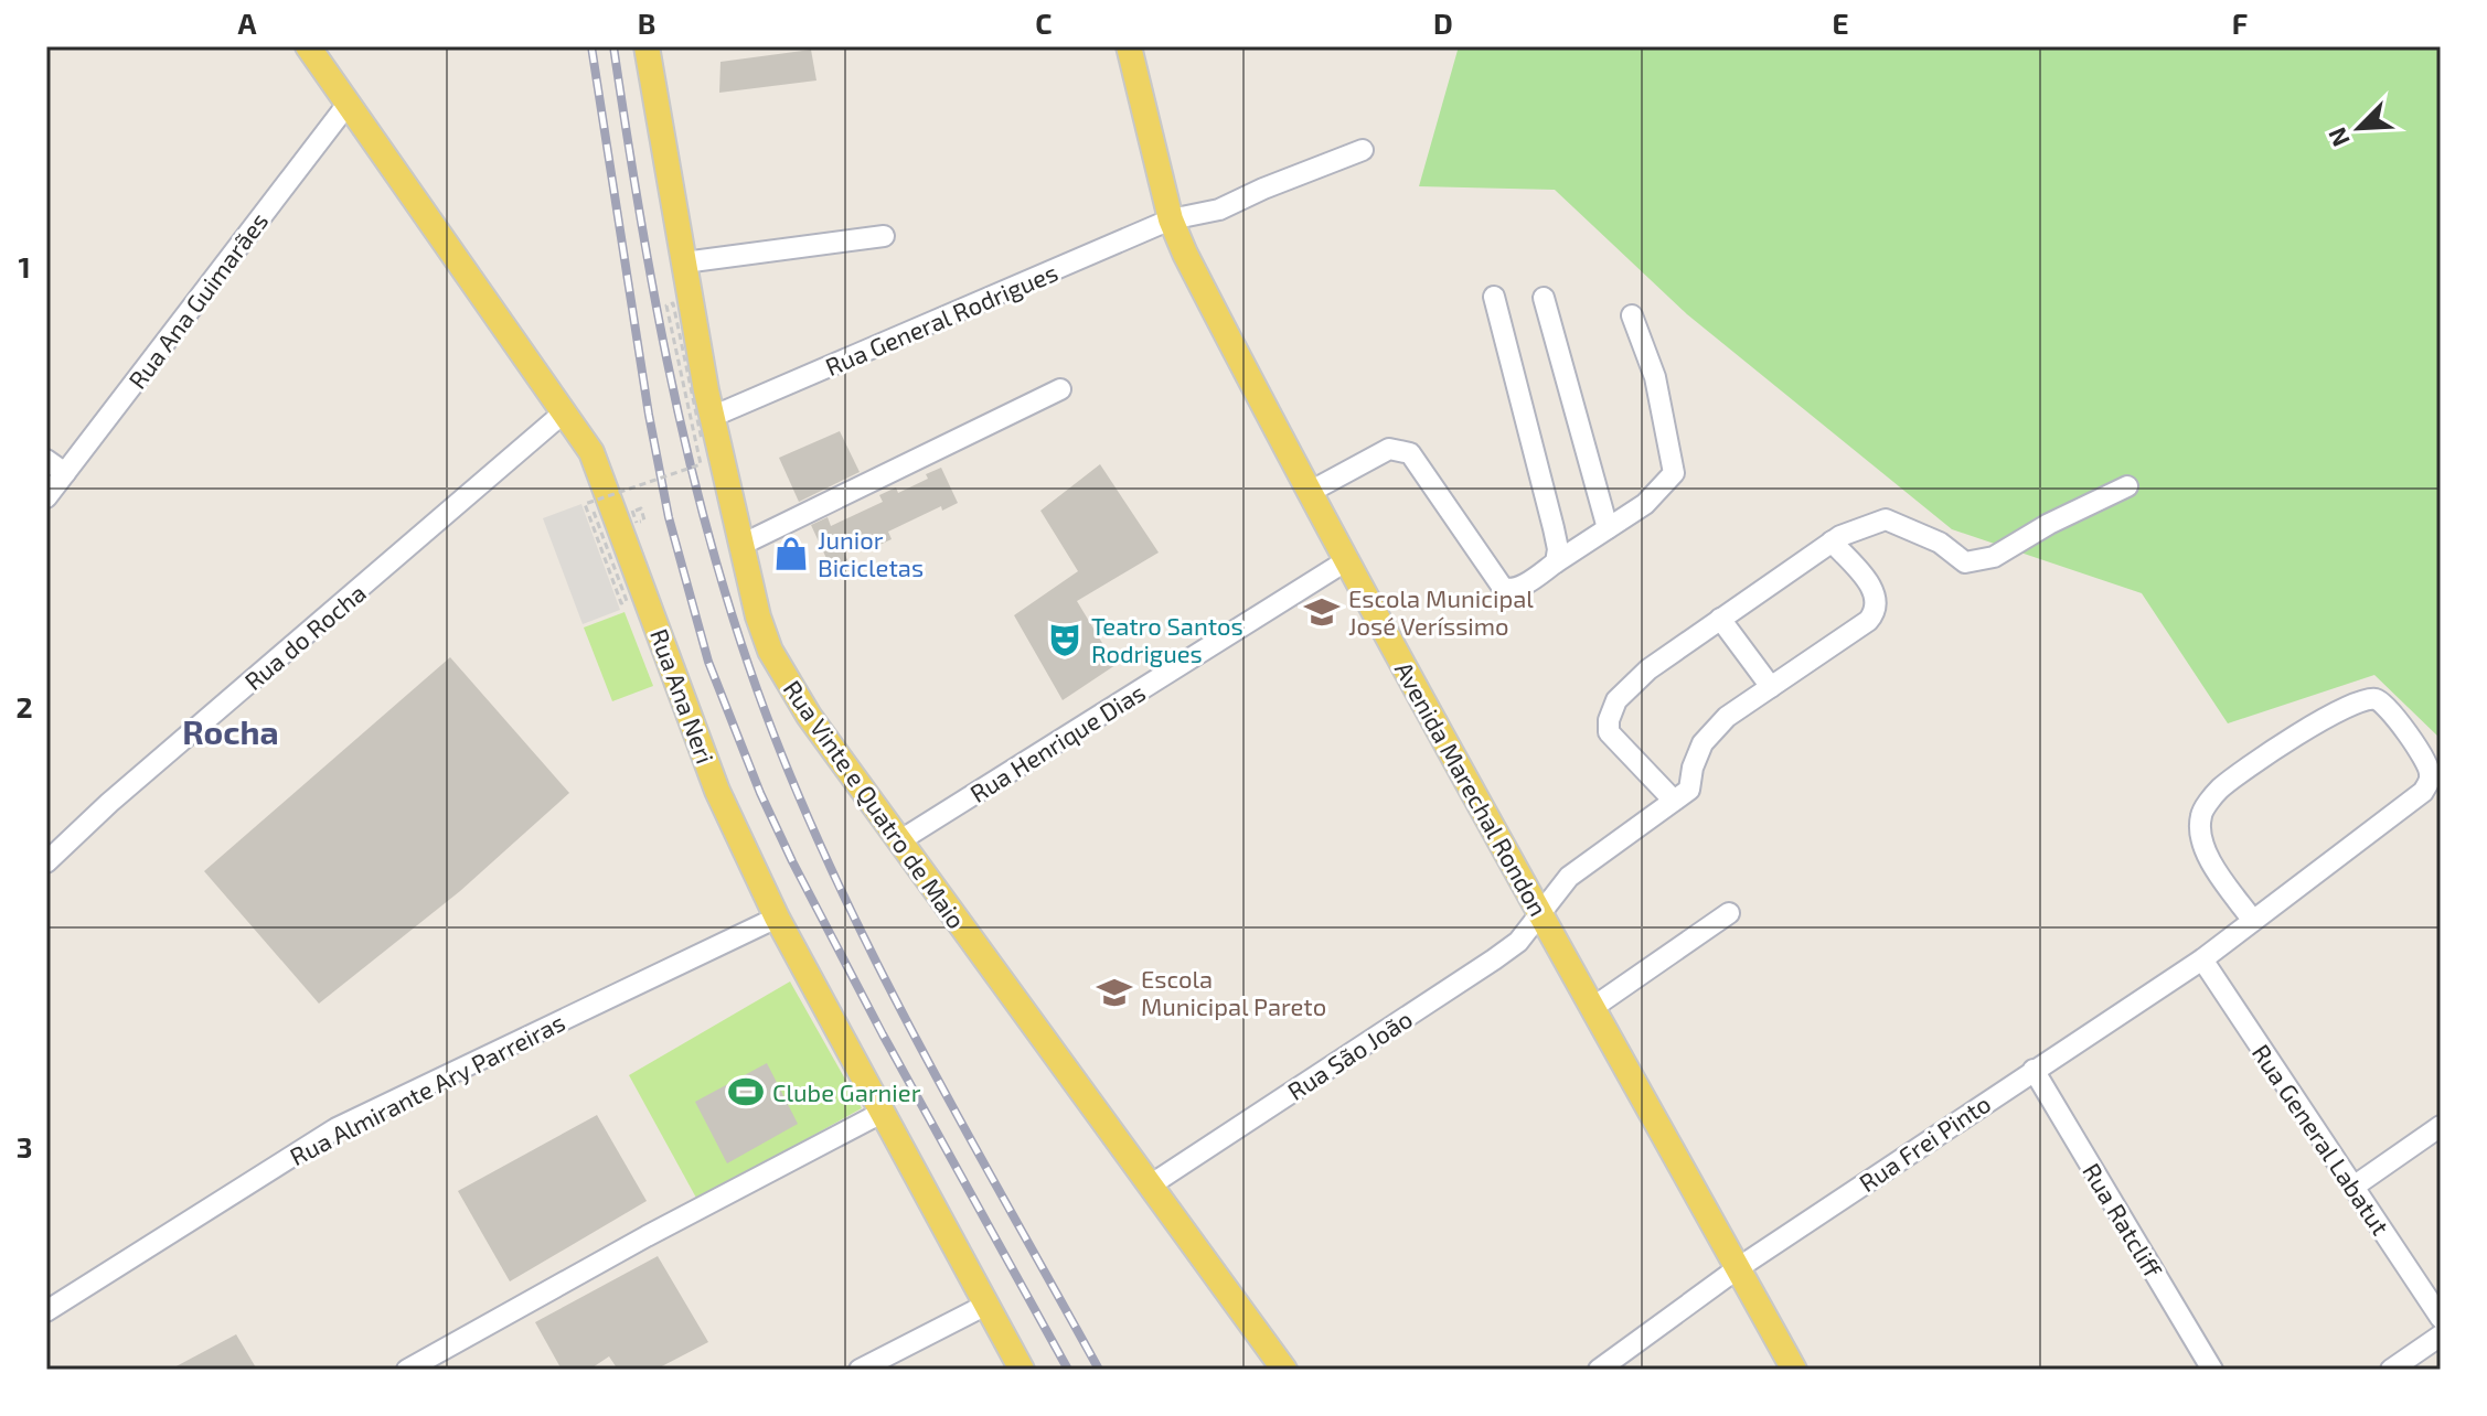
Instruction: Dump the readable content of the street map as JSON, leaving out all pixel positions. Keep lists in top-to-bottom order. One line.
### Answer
{"streets":{"main road":["Rua Ana Neri","Avenida Marechal Rondon","Rua Vinte e Quatro de Maio"],"street":["Rua Ana Guimarães","Rua General Rodrigues","Rua do Rocha","Rua Henrique Dias","Rua São João","Rua Almirante Ary Parreiras","Rua General Labatut","Rua Frei Pinto","Rua Ratcliff"]},"crossings":[["Rua Ana Guimarães","Rua Ana Neri"],["Rua General Rodrigues","Avenida Marechal Rondon"],["Rua General Rodrigues","Rua Vinte e Quatro de Maio"],["Rua do Rocha","Rua Ana Neri"],["Rua Ana Neri","Rua Almirante Ary Parreiras"],["Rua Henrique Dias","Avenida Marechal Rondon"],["Rua Henrique Dias","Rua Vinte e Quatro de Maio"],["Avenida Marechal Rondon","Rua São João"],["Avenida Marechal Rondon","Rua Frei Pinto"],["Rua Vinte e Quatro de Maio","Rua São João"],["Rua General Labatut","Rua Frei Pinto"],["Rua Frei Pinto","Rua Ratcliff"]],"districts":["Rocha"],"places":{"shop":["Junior Bicicletas"],"school or university":["Escola Municipal José Veríssimo","Escola Municipal Pareto"],"theatre":["Teatro Santos Rodrigues"],"sports":["Clube Garnier"]},"north":"bottom left","grid":{"columns":["A","B","C","D","E","F"],"rows":["1","2","3"]}}
